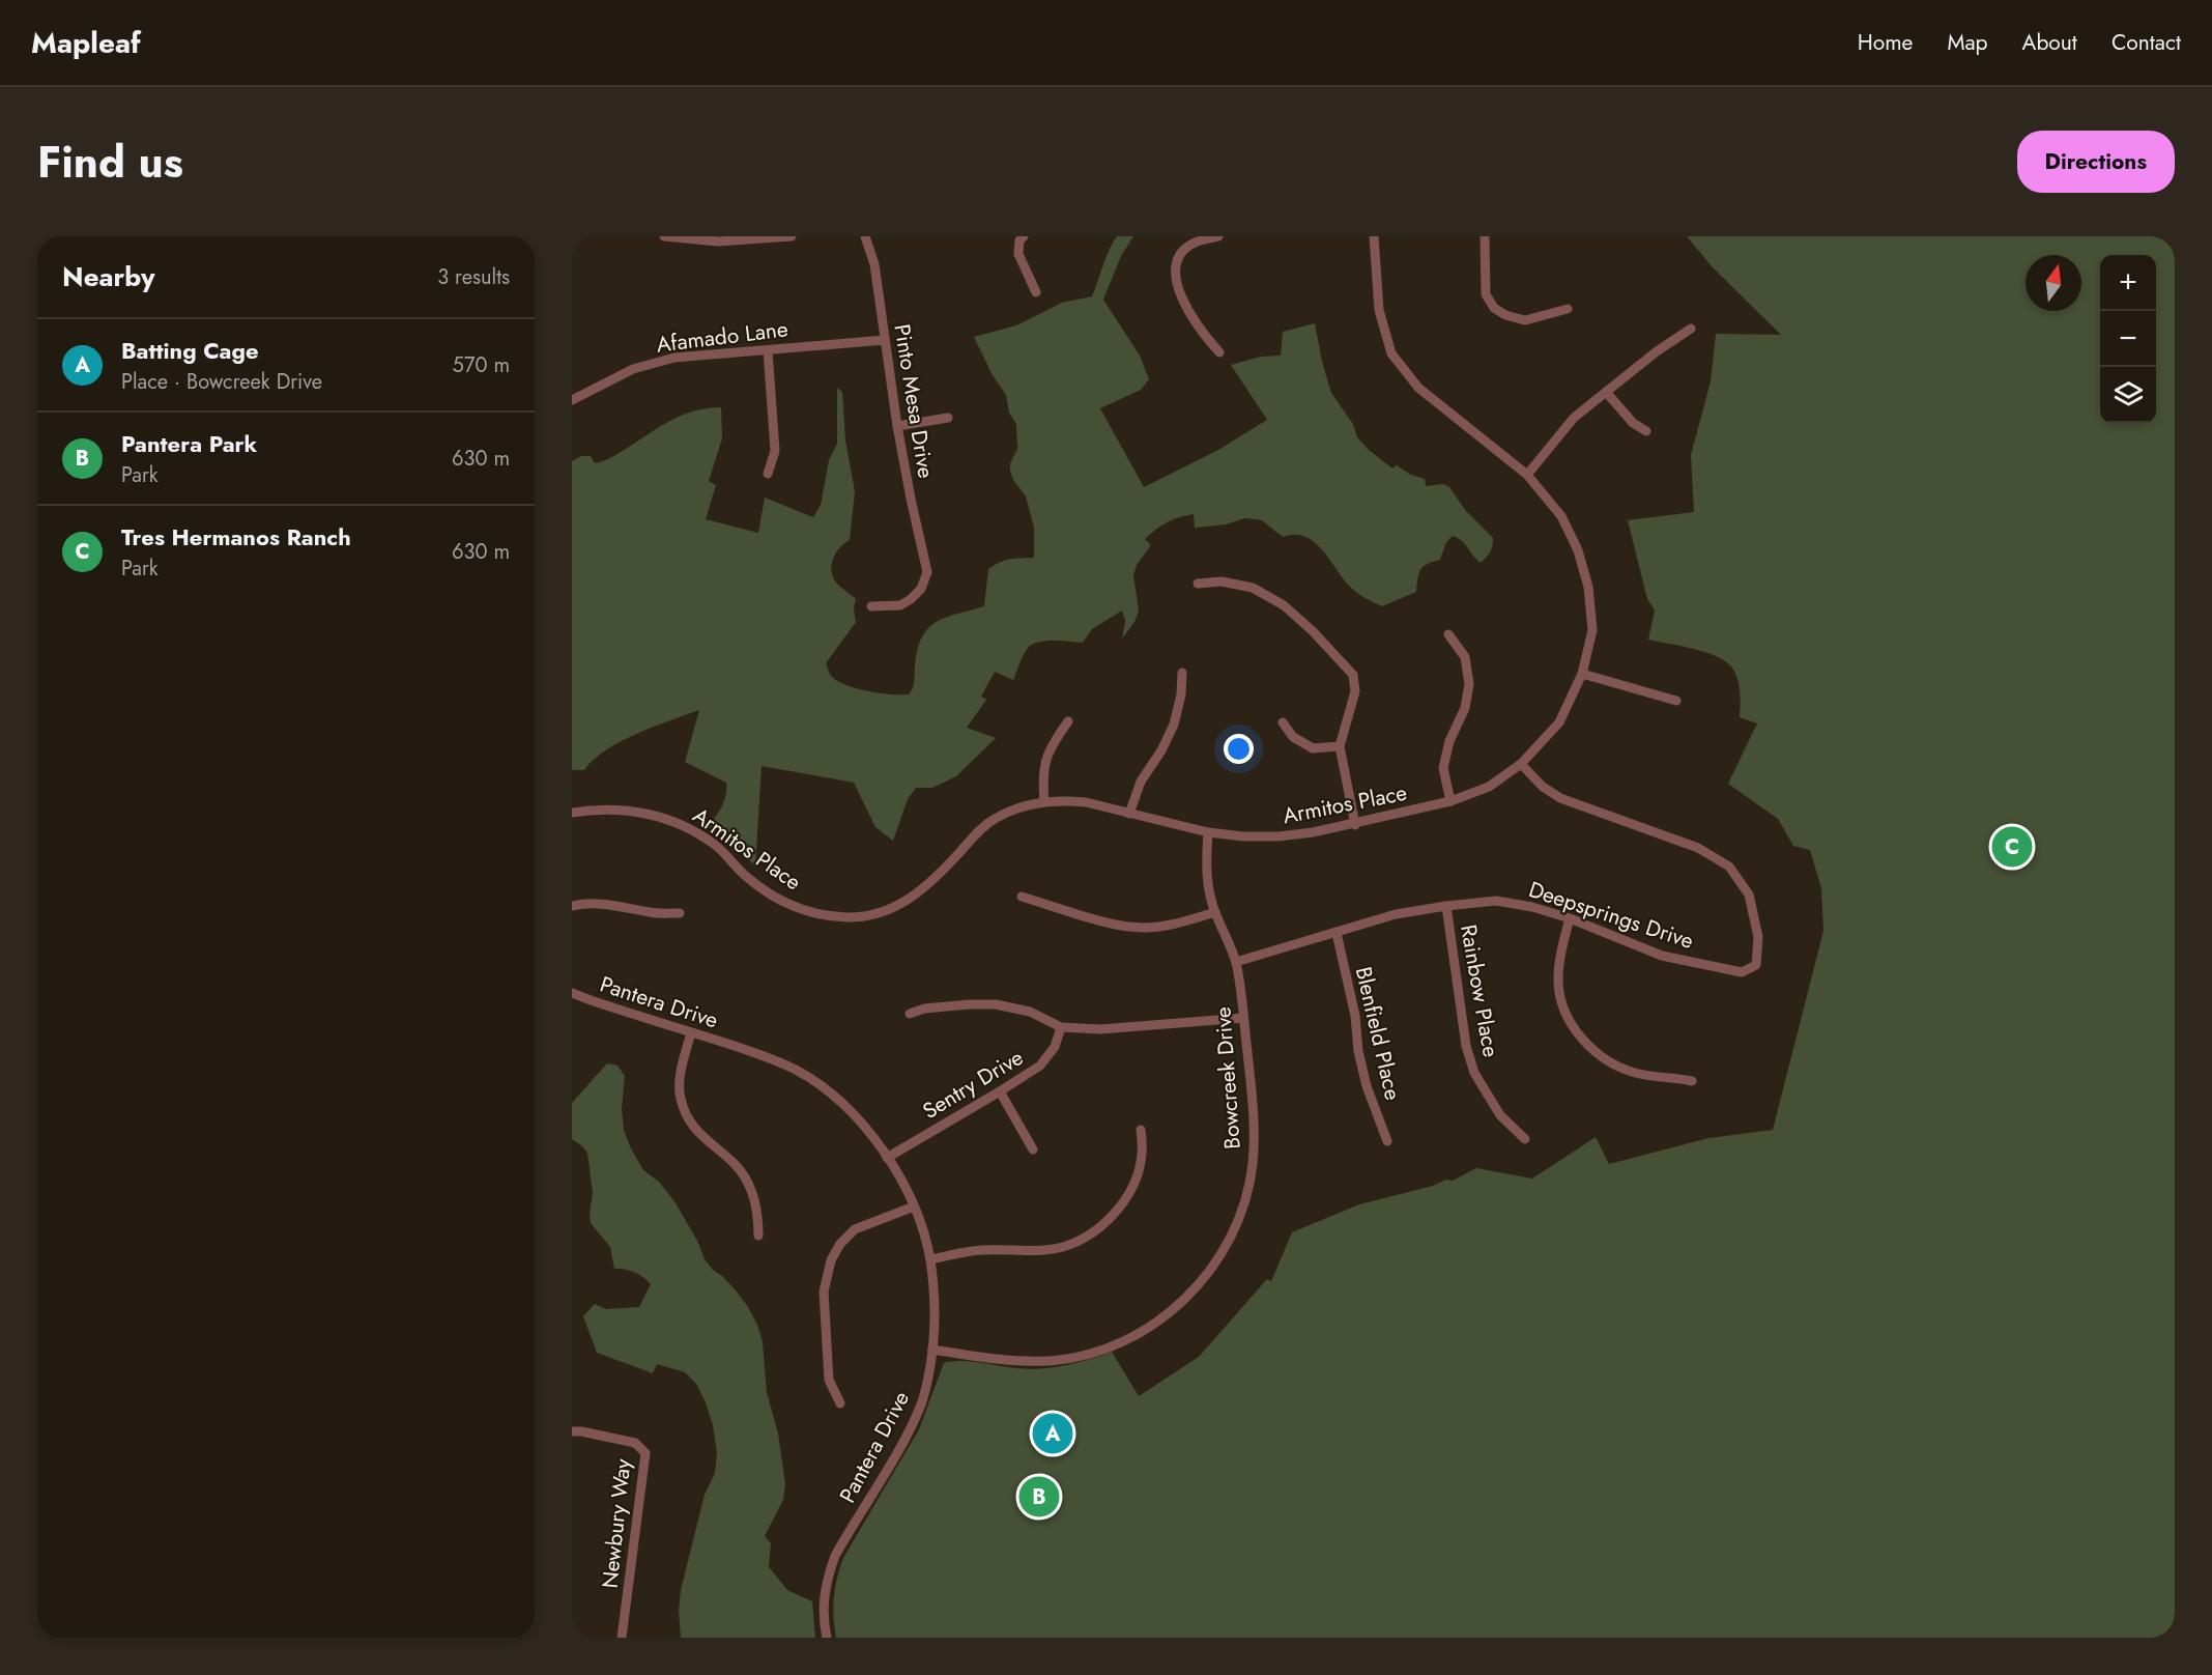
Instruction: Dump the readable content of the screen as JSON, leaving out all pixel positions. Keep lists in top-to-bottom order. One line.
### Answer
{"streets":{"street":["Afamado Lane","Pinto Mesa Drive","Armitos Place","Deepsprings Drive","Rainbow Place","Pantera Drive","Blenfield Place","Bowcreek Drive","Sentry Drive","Newbury Way"]},"crossings":[["Afamado Lane","Pinto Mesa Drive"],["Armitos Place","Deepsprings Drive"],["Armitos Place","Bowcreek Drive"],["Deepsprings Drive","Rainbow Place"],["Deepsprings Drive","Blenfield Place"],["Deepsprings Drive","Bowcreek Drive"],["Pantera Drive","Bowcreek Drive"],["Pantera Drive","Sentry Drive"]],"north":"top","page":{"header":"Mapleaf","nav":["Home","Map","About","Contact"],"title":"Find us","buttons":"Directions","heading":["Nearby","3 results"],"map_buttons":["+","−"],"list":[{"mark":"A","name":"Batting Cage","note":"Place · Bowcreek Drive","value":"570 m"},{"mark":"B","name":"Pantera Park","note":"Park","value":"630 m"},{"mark":"C","name":"Tres Hermanos Ranch","note":"Park","value":"630 m"}],"pins":["C","A","B"]}}
